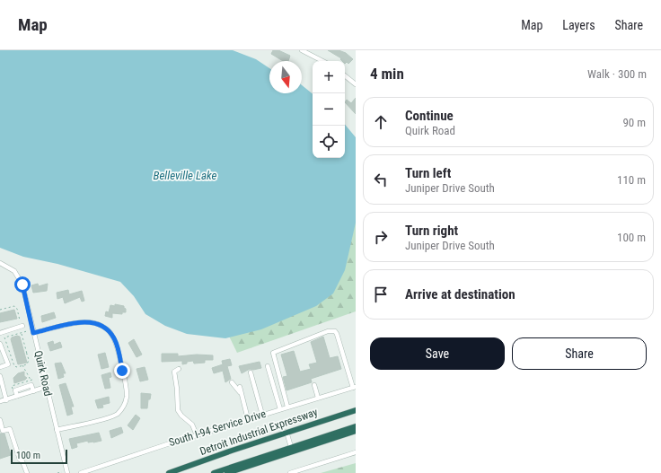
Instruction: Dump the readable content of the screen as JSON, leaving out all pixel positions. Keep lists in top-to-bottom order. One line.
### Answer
{"streets":{"highway":["Detroit Industrial Expressway"],"street":["Quirk Road","South I-94 Service Drive"]},"water":["Belleville Lake"],"scale_bar":"100 m","north":"bottom","page":{"header":"Map","nav":["Map","Layers","Share"],"heading":["4 min","Walk · 300 m"],"map_buttons":["+","−"],"list":[["Continue","Quirk Road","90 m"],["Turn left","Juniper Drive South","110 m"],["Turn right","Juniper Drive South","100 m"],"Arrive at destination"],"buttons":["Save","Share"],"scale":"100 m"}}
